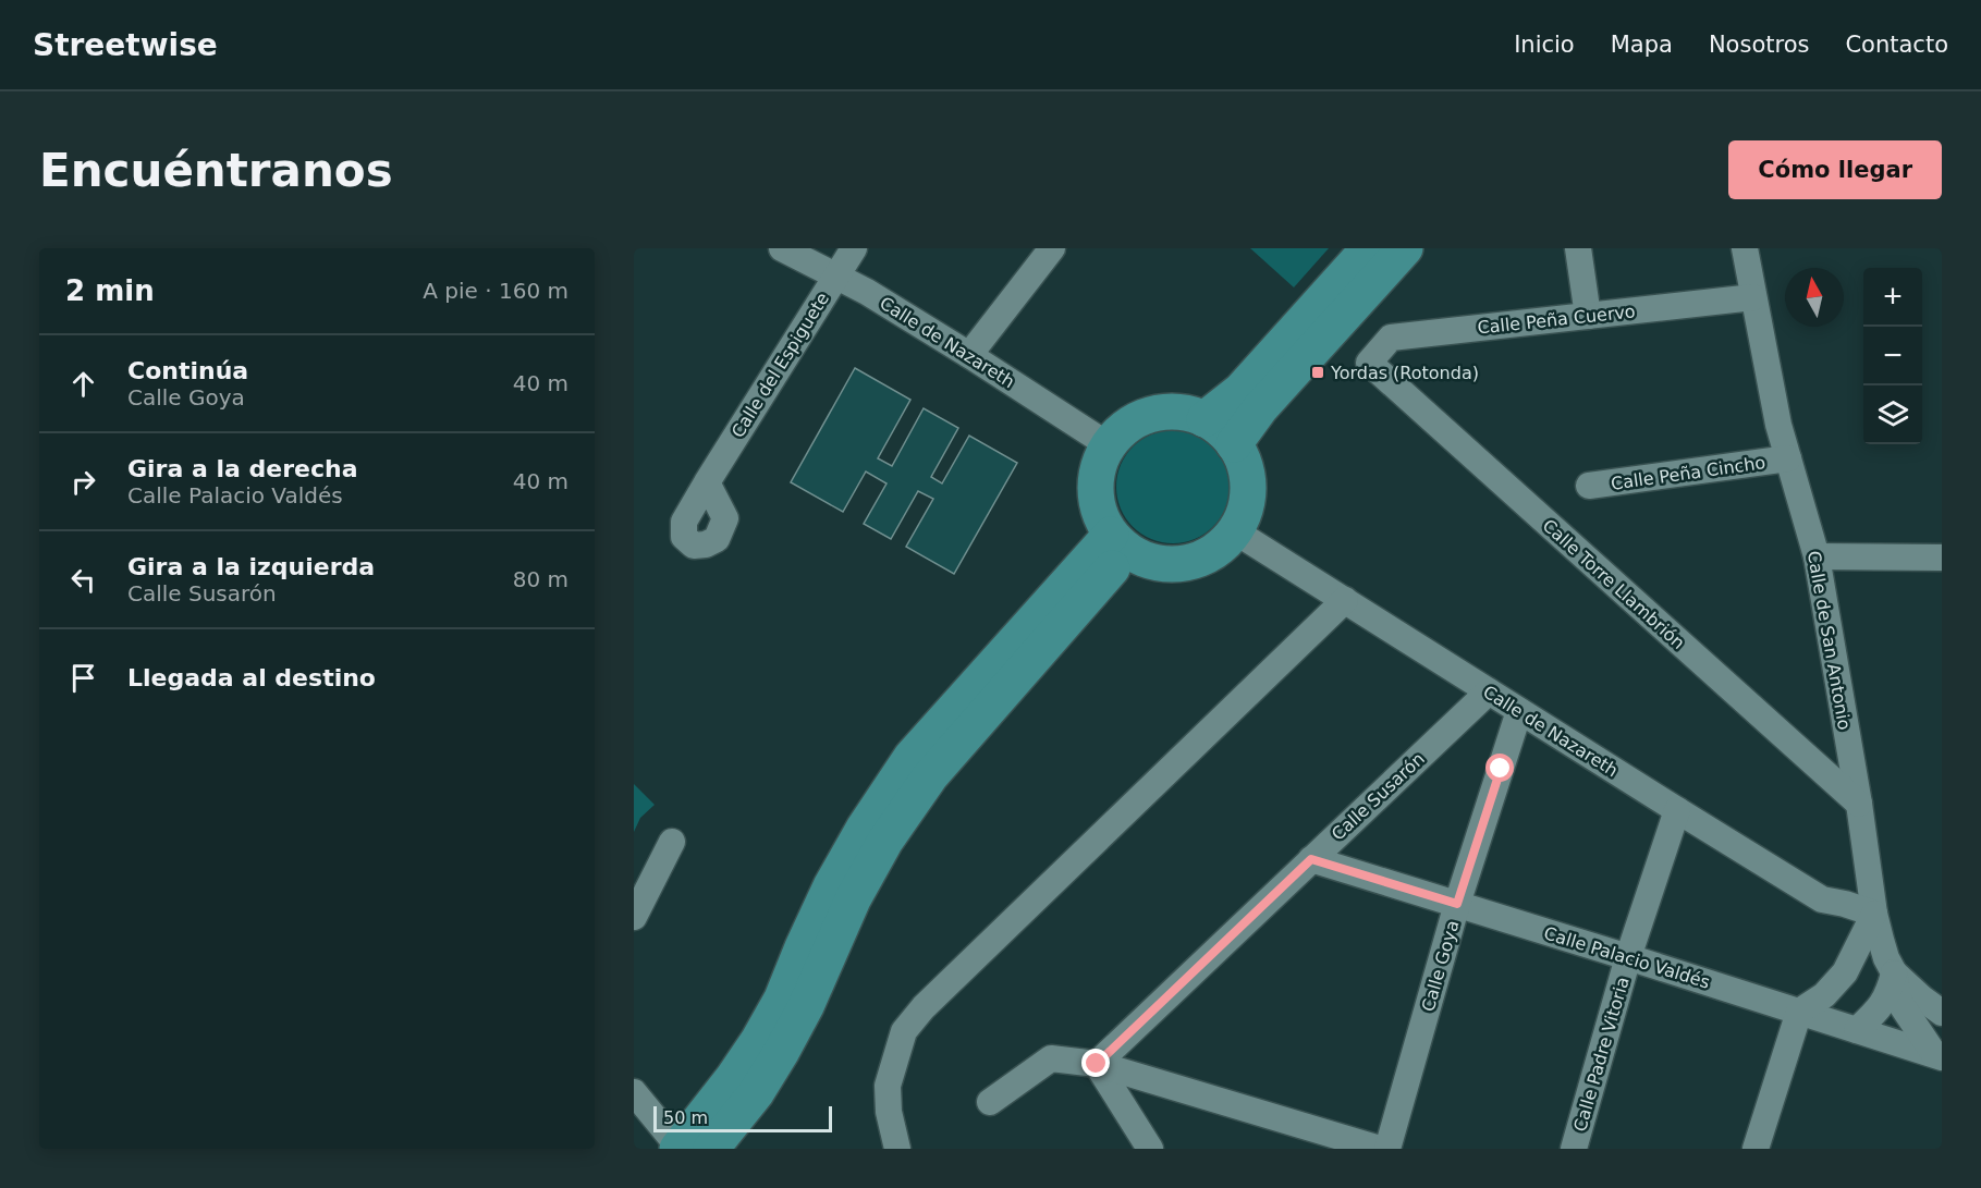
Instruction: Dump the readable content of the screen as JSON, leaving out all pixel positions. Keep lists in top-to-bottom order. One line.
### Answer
{"streets":{"street":["Calle Peña Cuervo","Calle de Nazareth","Calle del Espiguete","Calle Peña Cincho","Calle Torre Llambrión","Calle de San Antonio","Calle Susarón","Calle Palacio Valdés","Calle Goya","Calle Padre Vitoria"]},"crossings":[["Calle Peña Cuervo","Calle Torre Llambrión"],["Calle Peña Cuervo","Calle de San Antonio"],["Calle de Nazareth","Calle del Espiguete"],["Calle de Nazareth","Calle de San Antonio"],["Calle de Nazareth","Calle Susarón"],["Calle de Nazareth","Calle Goya"],["Calle de Nazareth","Calle Padre Vitoria"],["Calle Peña Cincho","Calle de San Antonio"],["Calle Torre Llambrión","Calle de San Antonio"],["Calle Susarón","Calle Palacio Valdés"],["Calle Palacio Valdés","Calle Goya"],["Calle Palacio Valdés","Calle Padre Vitoria"]],"places":{"transit":["Yordas (Rotonda)"]},"scale_bar":"50 m","north":"top","page":{"header":"Streetwise","nav":["Inicio","Mapa","Nosotros","Contacto"],"buttons":"Cómo llegar","title":"Encuéntranos","heading":["2 min","A pie · 160 m"],"map_buttons":["+","−"],"list":[["Continúa","Calle Goya","40 m"],["Gira a la derecha","Calle Palacio Valdés","40 m"],["Gira a la izquierda","Calle Susarón","80 m"],"Llegada al destino"],"scale":"50 m"}}
